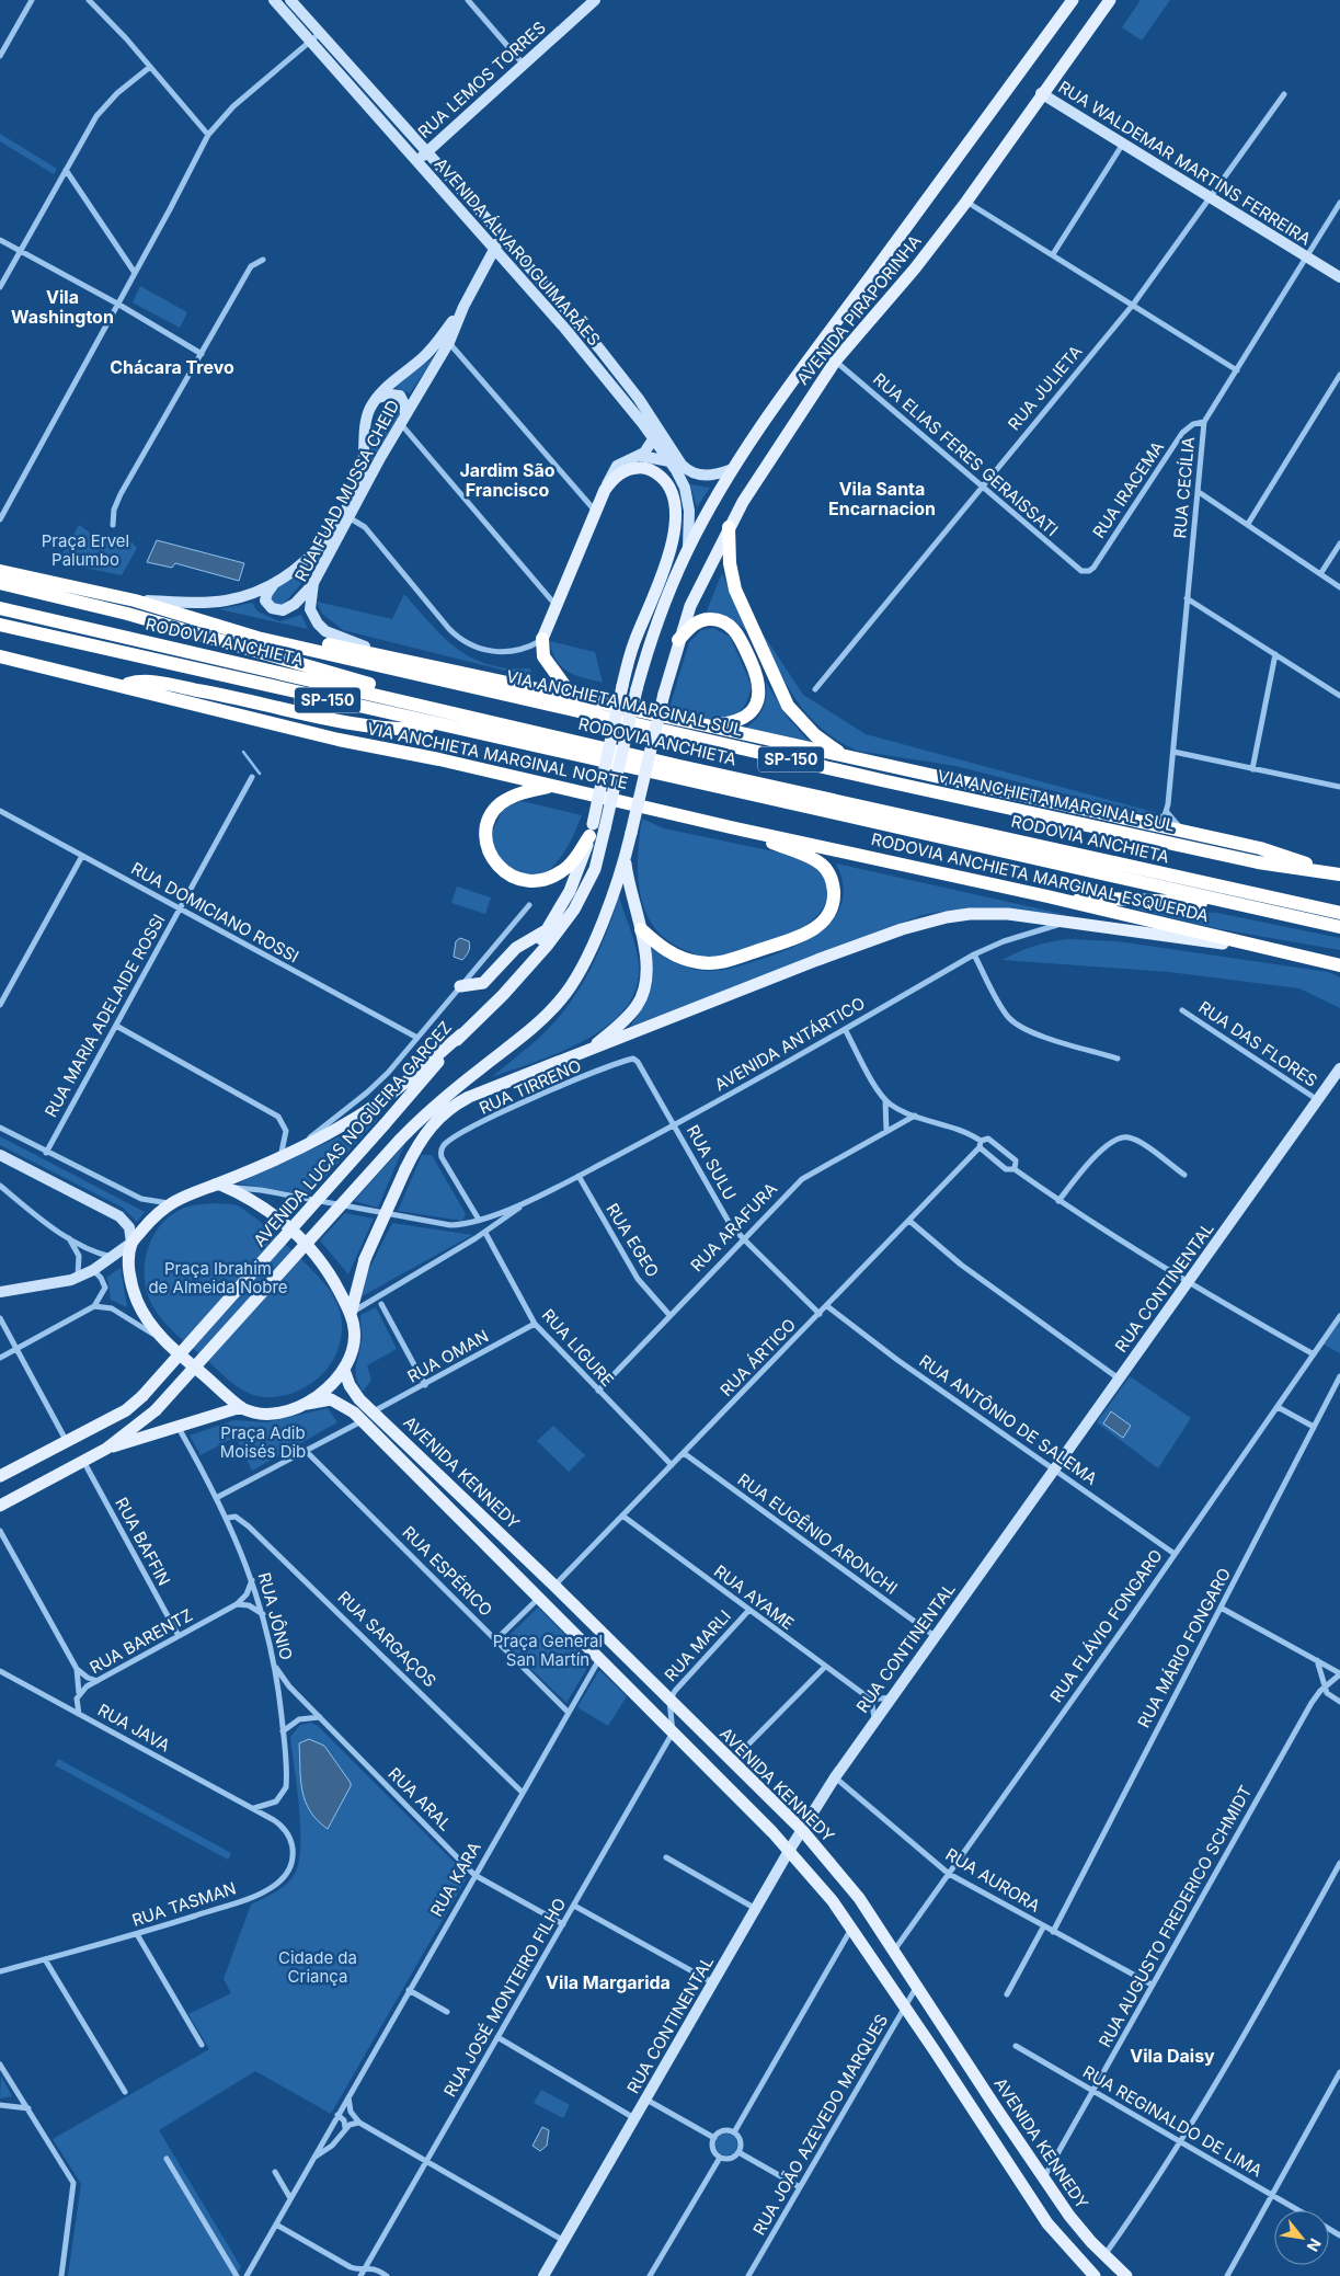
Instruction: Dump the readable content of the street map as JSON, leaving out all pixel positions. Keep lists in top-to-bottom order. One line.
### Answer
{"streets":{"highway":["RODOVIA ANCHIETA","SP-150","VIA ANCHIETA MARGINAL SUL","VIA ANCHIETA MARGINAL NORTE","RODOVIA ANCHIETA MARGINAL ESQUERDA"],"main road":["AVENIDA PIRAPORINHA","AVENIDA LUCAS NOGUEIRA GARCEZ","AVENIDA KENNEDY"],"street":["RUA LEMOS TORRES","RUA WALDEMAR MARTINS FERREIRA","AVENIDA ÁLVARO GUIMARÃES","RUA JULIETA","RUA ELIAS FERES GERAISSATI","RUA CECÍLIA","RUA IRACEMA","RUA FUAD MUSSA CHEID","RUA DOMICIANO ROSSI","RUA MARIA ADELAIDE ROSSI","AVENIDA ANTÁRTICO","RUA DAS FLORES","RUA TIRRENO","RUA SULU","RUA ARAFURA","RUA EGEO","RUA CONTINENTAL","RUA LIGURE","RUA OMAN","RUA ÁRTICO","RUA ANTÔNIO DE SALEMA","RUA EUGÊNIO ARONCHI","RUA BAFFIN","RUA ESPÉRICO","RUA AYAME","RUA JÔNIO","RUA FLÁVIO FONGARO","RUA SARGAÇOS","RUA BARENTZ","RUA MARLI","RUA MÁRIO FONGARO","RUA JAVA","RUA ARAL","RUA KARA","RUA AURORA","RUA TASMAN","RUA AUGUSTO FREDERICO SCHMIDT","RUA JOSÉ MONTEIRO FILHO","RUA REGINALDO DE LIMA","RUA JOÃO AZEVEDO MARQUES"]},"crossings":[["RUA LEMOS TORRES","AVENIDA ÁLVARO GUIMARÃES"],["RUA WALDEMAR MARTINS FERREIRA","AVENIDA PIRAPORINHA"],["RUA WALDEMAR MARTINS FERREIRA","RUA JULIETA"],["RUA WALDEMAR MARTINS FERREIRA","RUA CECÍLIA"],["AVENIDA ÁLVARO GUIMARÃES","AVENIDA PIRAPORINHA"],["AVENIDA ÁLVARO GUIMARÃES","RUA FUAD MUSSA CHEID"],["AVENIDA PIRAPORINHA","RUA ELIAS FERES GERAISSATI"],["AVENIDA PIRAPORINHA","AVENIDA LUCAS NOGUEIRA GARCEZ"],["RUA JULIETA","RUA ELIAS FERES GERAISSATI"],["RUA ELIAS FERES GERAISSATI","RUA IRACEMA"],["RUA CECÍLIA","RUA IRACEMA"],["RUA FUAD MUSSA CHEID","VIA ANCHIETA MARGINAL SUL"],["VIA ANCHIETA MARGINAL NORTE","RODOVIA ANCHIETA MARGINAL ESQUERDA"],["RUA DOMICIANO ROSSI","RUA MARIA ADELAIDE ROSSI"],["AVENIDA ANTÁRTICO","RUA TIRRENO"],["AVENIDA ANTÁRTICO","RUA SULU"],["AVENIDA ANTÁRTICO","RUA EGEO"],["AVENIDA ANTÁRTICO","RUA LIGURE"],["RUA DAS FLORES","RUA CONTINENTAL"],["RUA TIRRENO","RUA SULU"],["RUA SULU","RUA ARAFURA"],["RUA SULU","RUA ÁRTICO"],["RUA ARAFURA","RUA EGEO"],["RUA ARAFURA","RUA LIGURE"],["RUA CONTINENTAL","RUA ANTÔNIO DE SALEMA"],["RUA CONTINENTAL","AVENIDA KENNEDY"],["RUA CONTINENTAL","RUA EUGÊNIO ARONCHI"],["RUA CONTINENTAL","RUA AURORA"],["RUA LIGURE","RUA OMAN"],["RUA LIGURE","RUA ÁRTICO"],["RUA OMAN","AVENIDA KENNEDY"],["RUA ÁRTICO","RUA ANTÔNIO DE SALEMA"],["RUA ÁRTICO","AVENIDA KENNEDY"],["RUA ÁRTICO","RUA EUGÊNIO ARONCHI"],["RUA ÁRTICO","RUA AYAME"],["RUA ANTÔNIO DE SALEMA","RUA FLÁVIO FONGARO"],["AVENIDA KENNEDY","RUA FLÁVIO FONGARO"],["AVENIDA KENNEDY","RUA MARLI"],["AVENIDA KENNEDY","RUA KARA"],["AVENIDA KENNEDY","RUA AUGUSTO FREDERICO SCHMIDT"],["AVENIDA KENNEDY","RUA JOSÉ MONTEIRO FILHO"],["AVENIDA KENNEDY","RUA JOÃO AZEVEDO MARQUES"],["RUA BAFFIN","RUA BARENTZ"],["RUA ESPÉRICO","RUA KARA"],["RUA AYAME","RUA MARLI"],["RUA JÔNIO","RUA SARGAÇOS"],["RUA JÔNIO","RUA BARENTZ"],["RUA JÔNIO","RUA JAVA"],["RUA JÔNIO","RUA ARAL"],["RUA JÔNIO","RUA TASMAN"],["RUA FLÁVIO FONGARO","RUA AURORA"],["RUA SARGAÇOS","RUA KARA"],["RUA BARENTZ","RUA JAVA"],["RUA MÁRIO FONGARO","RUA AURORA"],["RUA JAVA","RUA TASMAN"],["RUA ARAL","RUA KARA"],["RUA ARAL","RUA JOSÉ MONTEIRO FILHO"],["RUA AURORA","RUA AUGUSTO FREDERICO SCHMIDT"],["RUA AUGUSTO FREDERICO SCHMIDT","RUA REGINALDO DE LIMA"]],"districts":["Vila Washington","Chácara Trevo","Jardim São Francisco","Vila Santa Encarnacion","Vila Margarida","Vila Daisy"],"parks":["Praça Ervel Palumbo","Praça Ibrahim de Almeida Nobre","Praça Adib Moisés Dib","Praça General San Martín","Cidade da Criança"],"north":"bottom right"}
